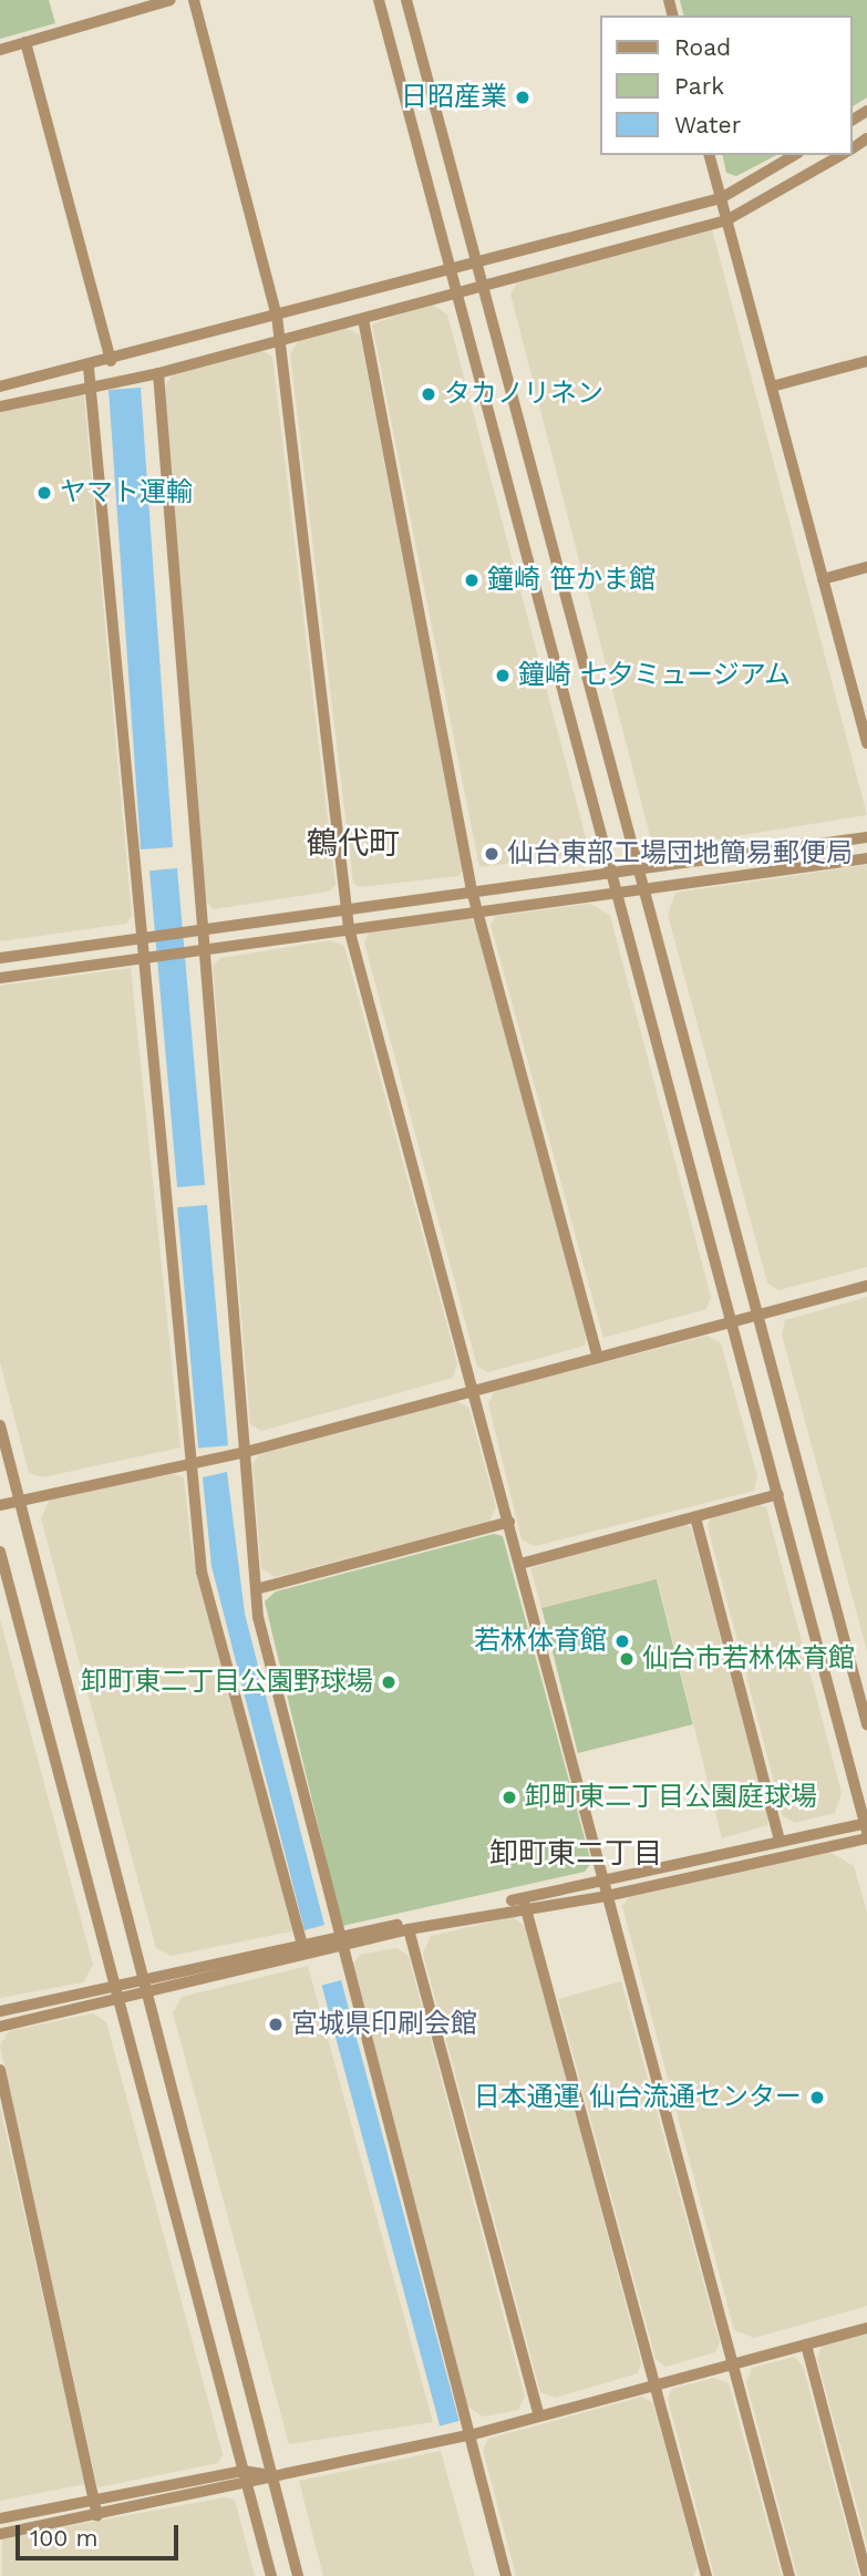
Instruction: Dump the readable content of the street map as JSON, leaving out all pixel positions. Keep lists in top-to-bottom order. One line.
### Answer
{"districts":["鶴代町","卸町東二丁目"],"places":["日昭産業","タカノリネン","ヤマト運輸","鐘崎 笹かま館","鐘崎 七夕ミュージアム","仙台東部工場団地簡易郵便局","若林体育館","仙台市若林体育館","卸町東二丁目公園野球場","卸町東二丁目公園庭球場","宮城県印刷会館","日本通運 仙台流通センター"],"legend":["Road","Park","Water"],"scale_bar":"100 m"}
